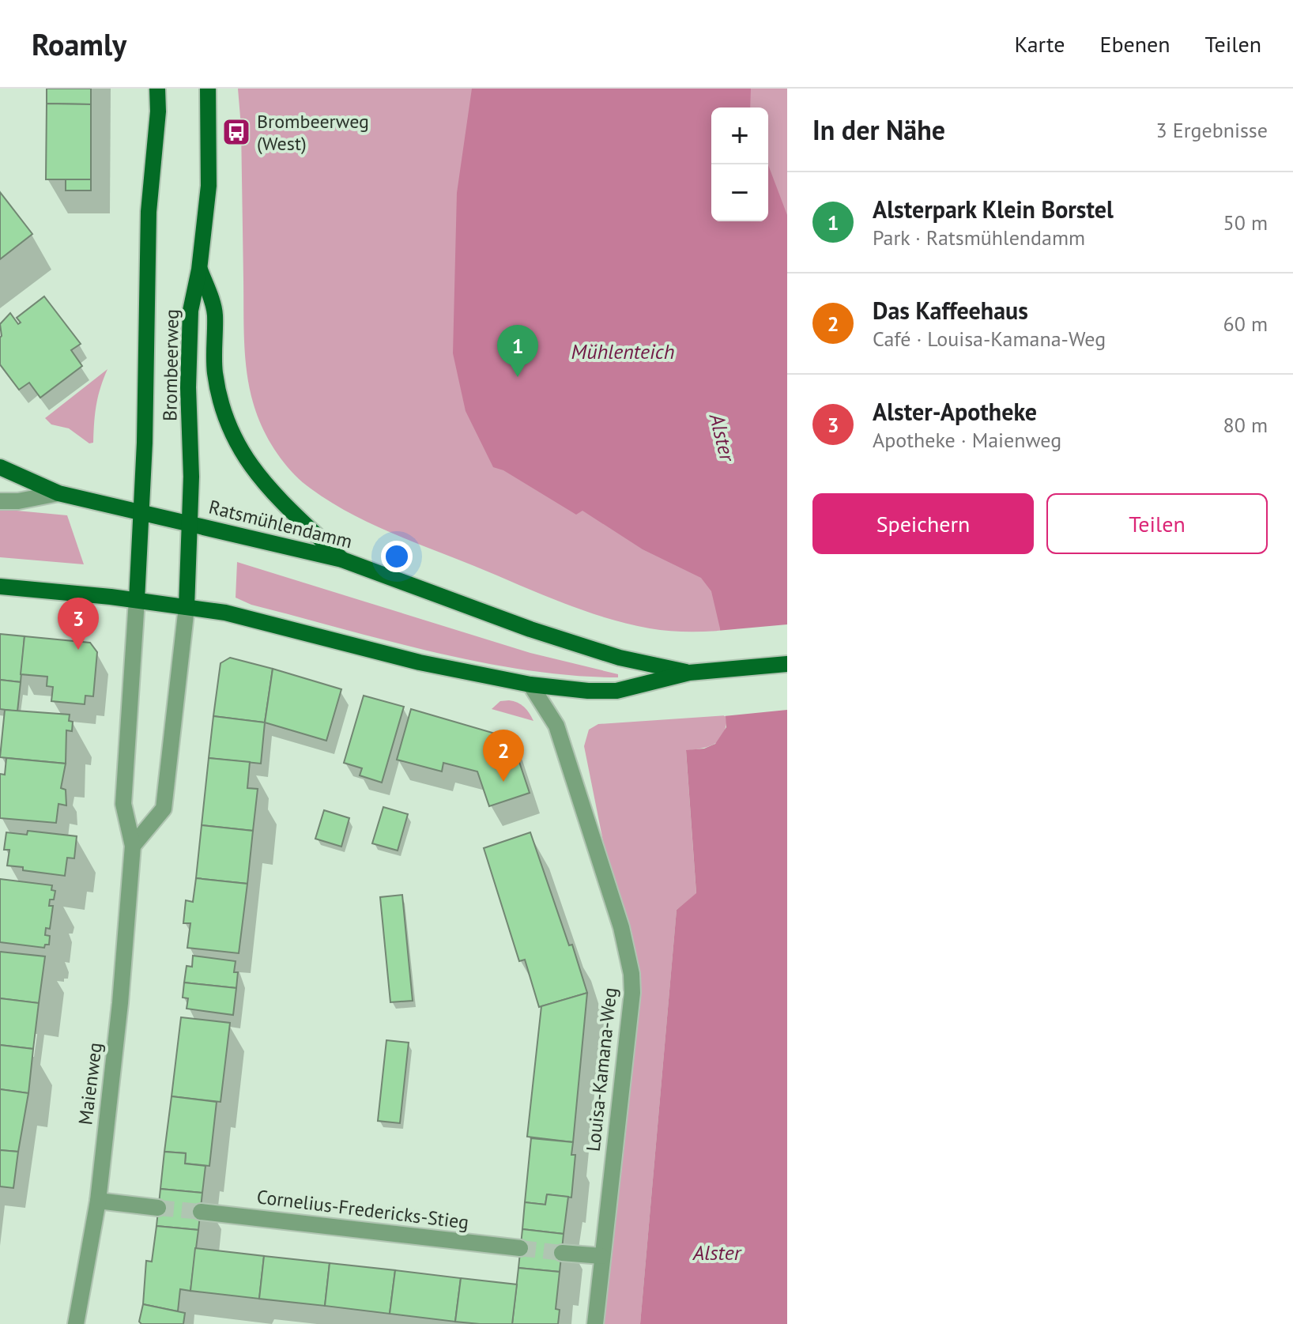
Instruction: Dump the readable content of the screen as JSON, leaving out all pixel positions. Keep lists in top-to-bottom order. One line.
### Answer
{"streets":{"main road":["Brombeerweg","Ratsmühlendamm"],"street":["Louisa-Kamana-Weg","Maienweg","Cornelius-Fredericks-Stieg"]},"crossings":[["Brombeerweg","Ratsmühlendamm"],["Brombeerweg","Maienweg"],["Ratsmühlendamm","Louisa-Kamana-Weg"],["Ratsmühlendamm","Maienweg"]],"water":["Mühlenteich","Alster"],"places":{"bus stop":["Brombeerweg (West)"]},"page":{"header":"Roamly","nav":["Karte","Ebenen","Teilen"],"heading":["In der Nähe","3 Ergebnisse"],"map_buttons":["+","−"],"list":[{"mark":"1","name":"Alsterpark Klein Borstel","note":"Park · Ratsmühlendamm","value":"50 m"},{"mark":"2","name":"Das Kaffeehaus","note":"Café · Louisa-Kamana-Weg","value":"60 m"},{"mark":"3","name":"Alster-Apotheke","note":"Apotheke · Maienweg","value":"80 m"}],"pins":["1","3","2"],"buttons":["Speichern","Teilen"]}}
